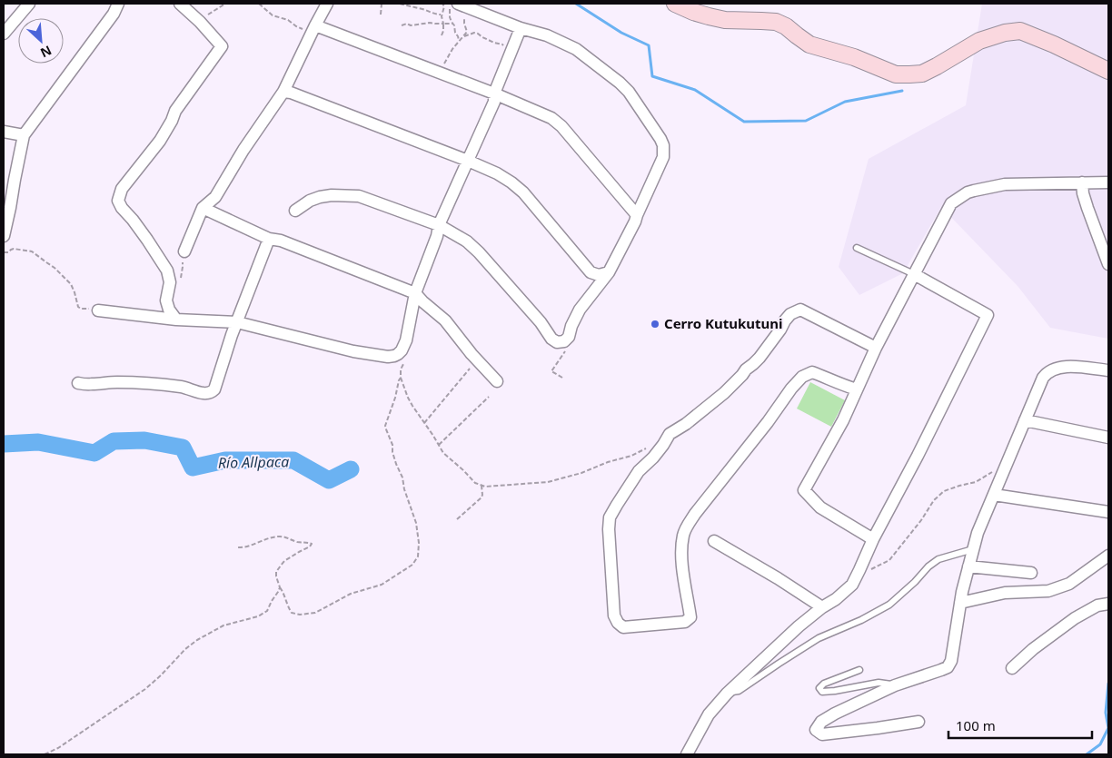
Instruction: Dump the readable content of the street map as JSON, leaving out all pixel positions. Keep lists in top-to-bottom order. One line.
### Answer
{"water":["Río Allpaca"],"places":["Cerro Kutukutuni"],"scale_bar":"100 m","north":"bottom right"}
